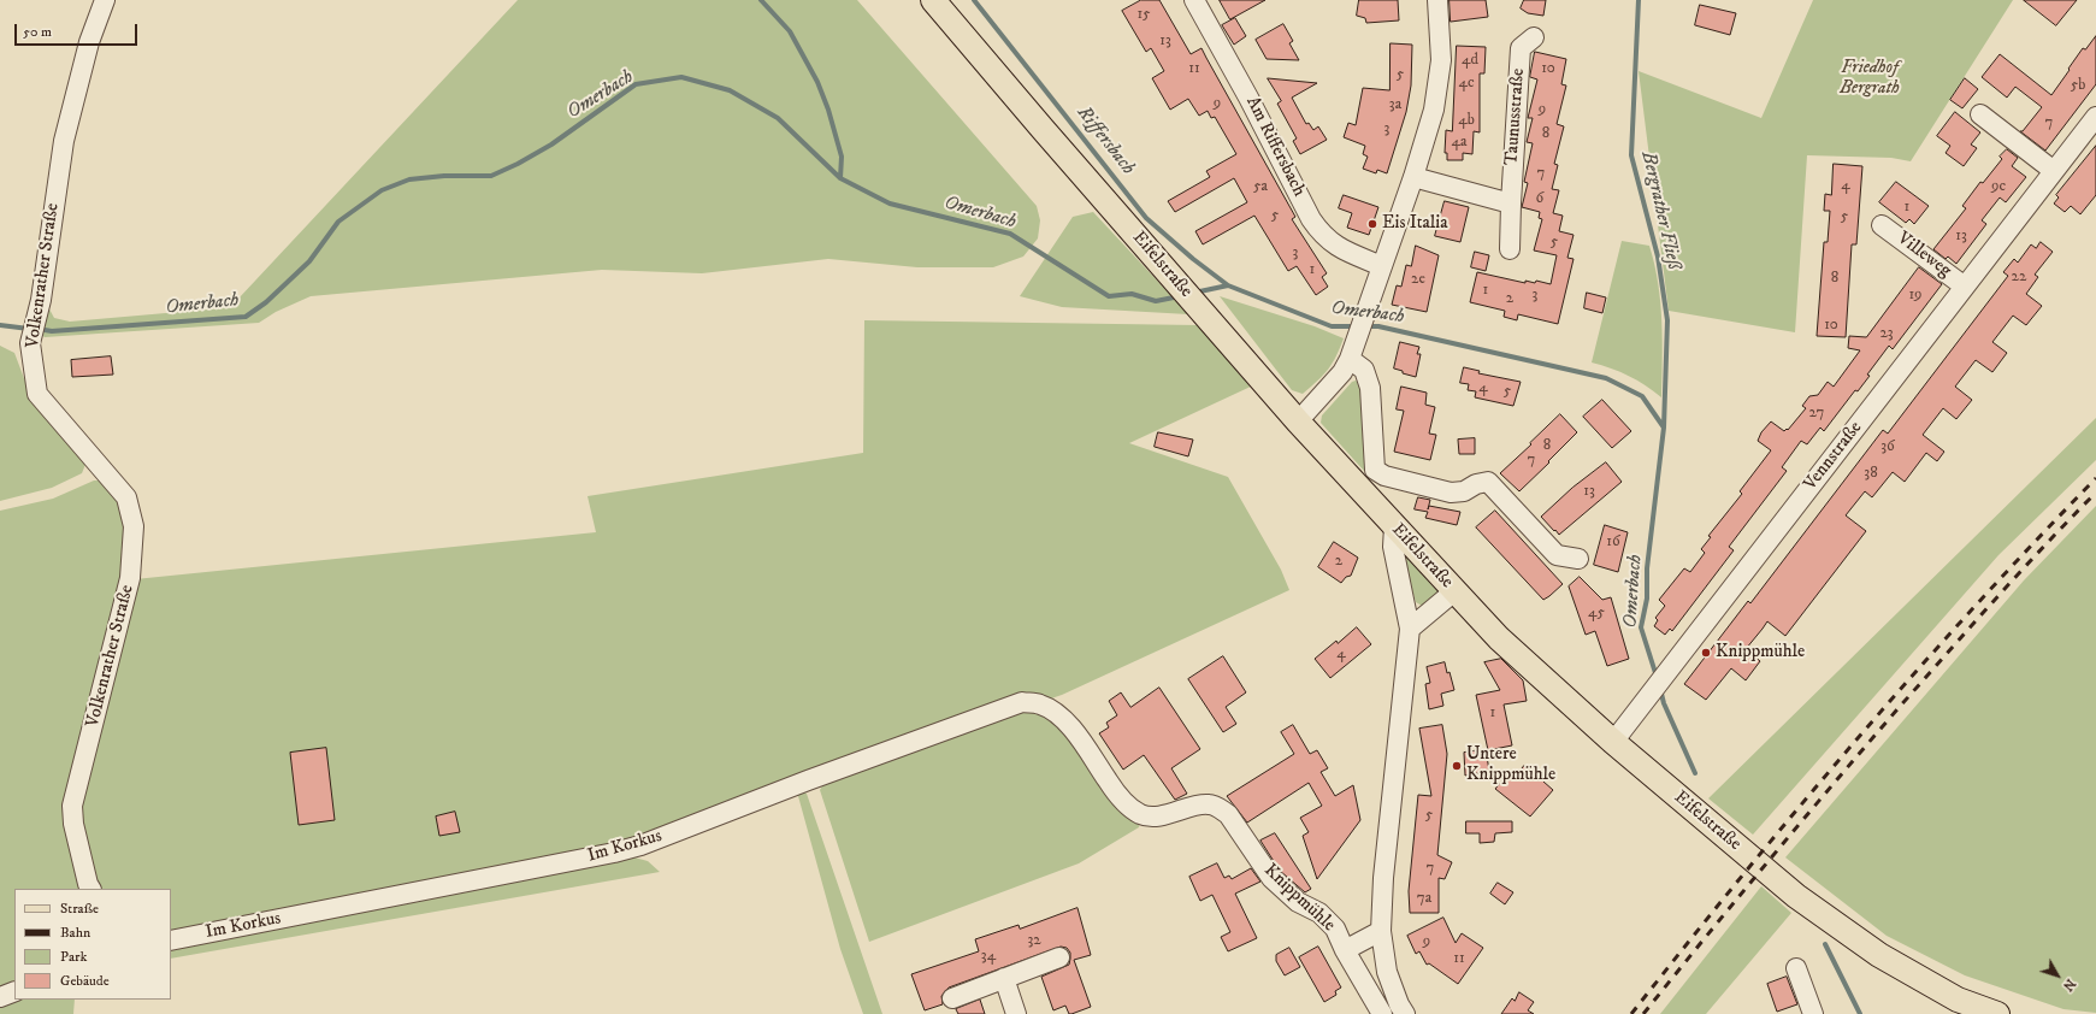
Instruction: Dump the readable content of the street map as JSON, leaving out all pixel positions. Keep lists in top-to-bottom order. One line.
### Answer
{"streets":{"main road":["Eifelstraße"],"street":["Taunusstraße","Am Riffersbach","Villeweg","Volkenrather Straße","Vennstraße","Im Korkus","Knippmühle"]},"crossings":[["Villeweg","Vennstraße"],["Eifelstraße","Vennstraße"],["Im Korkus","Knippmühle"]],"water":["Omerbach","Riffersbach","Bergrather Fließ"],"parks":["Friedhof Bergrath"],"places":["Eis Italia","Knippmühle","Untere Knippmühle"],"house_numbers":["15","13","4d","11","10","5","4c","5b","9","3a","9","4b","7","3","8","4a","7","4","5a","9c","6","1","5","5","13","5","3","1","22","8","2e","1","3","19","2","10","23","4","5","27","8","36","7","38","13","16","2","45","4","1","5","7","7a","32","9","34","11"],"legend":["Straße","Bahn","Park","Gebäude"],"scale_bar":"50 m","north":"bottom right"}
